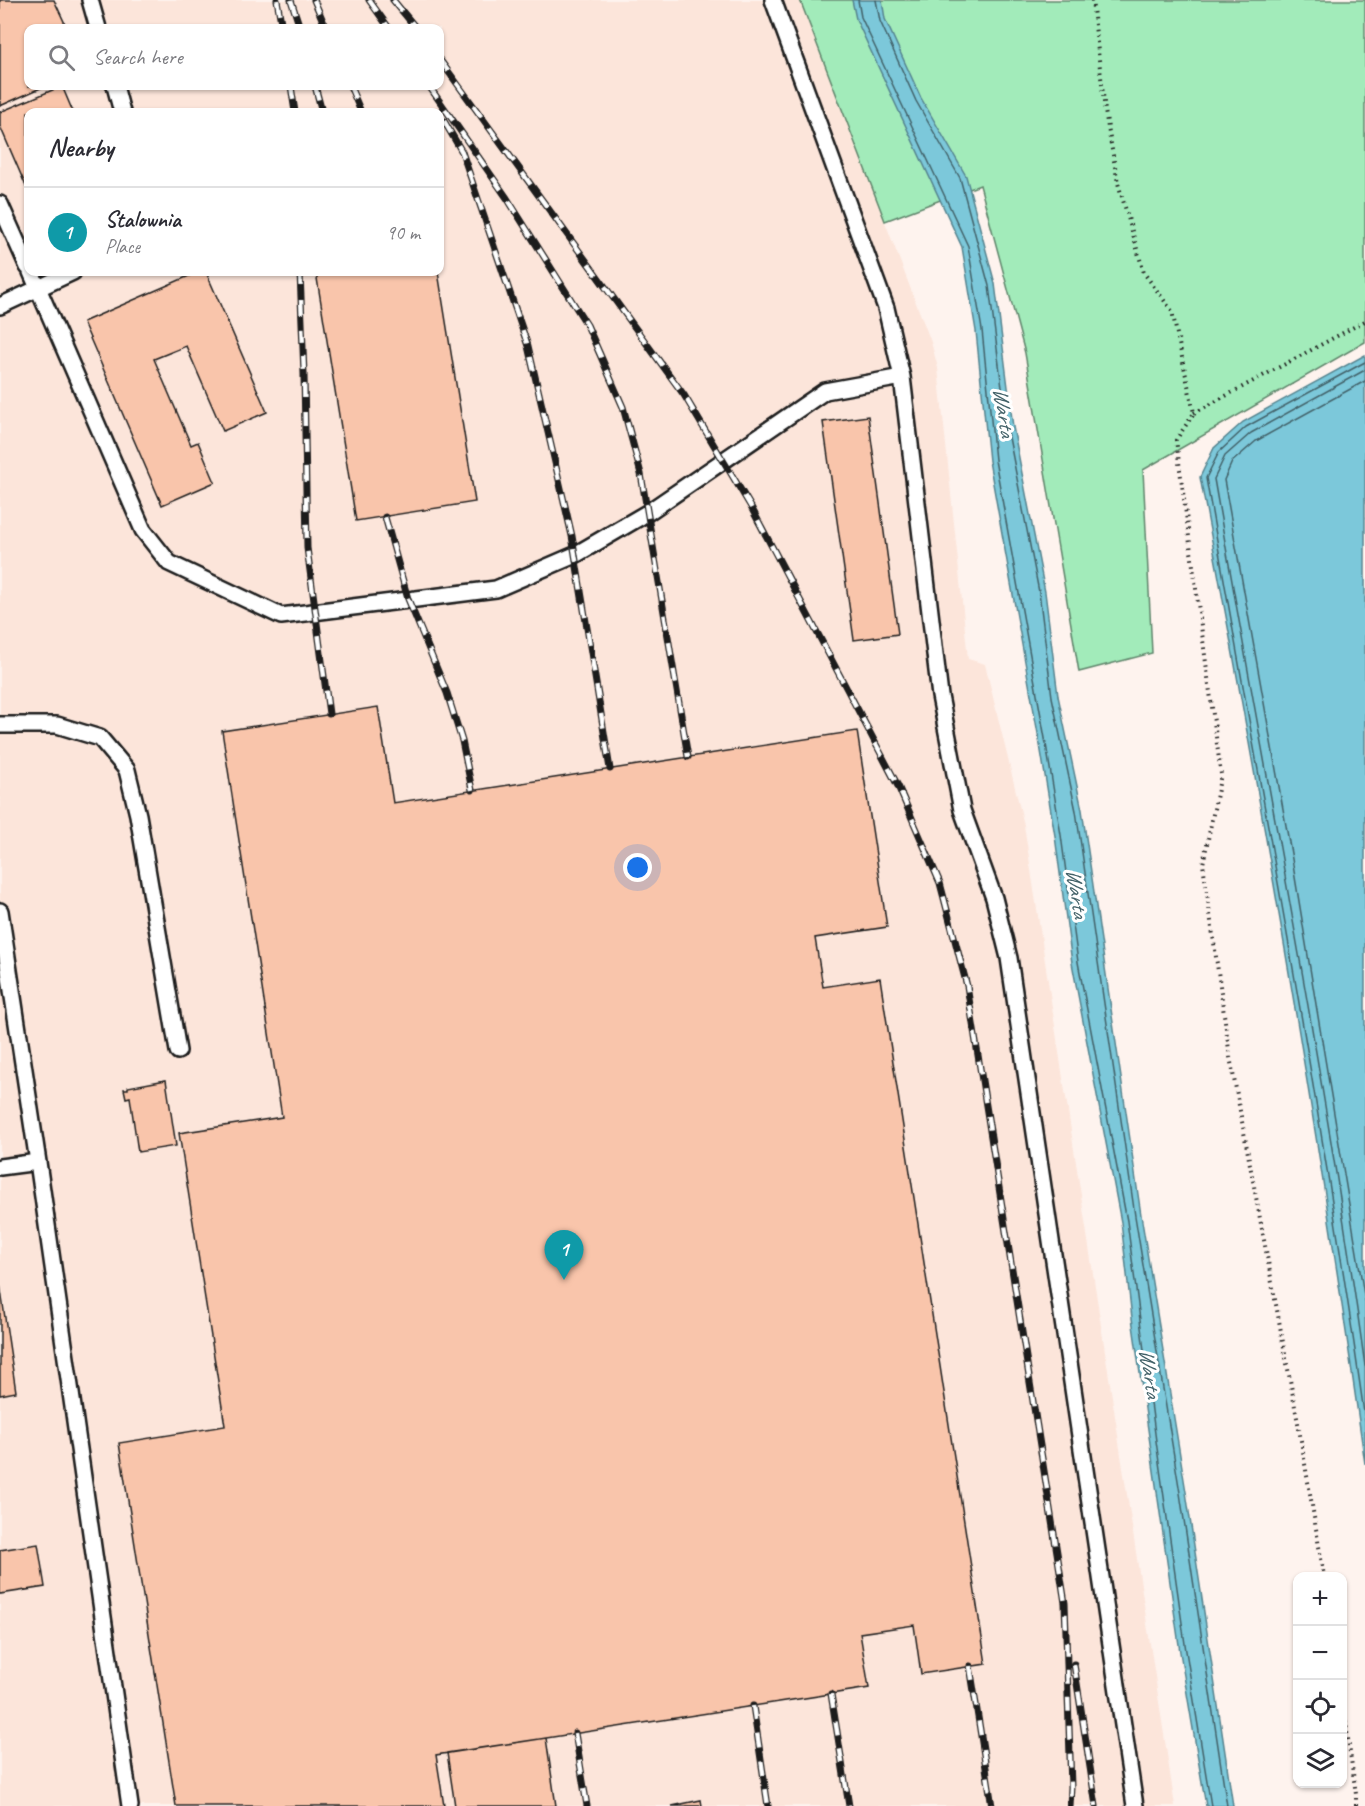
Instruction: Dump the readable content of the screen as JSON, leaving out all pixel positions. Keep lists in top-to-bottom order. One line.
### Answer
{"water":["Warta"],"page":{"search":"Search here","heading":"Nearby","list":[{"mark":"1","name":"Stalownia","note":"Place","value":"90 m"}],"pins":"1","map_buttons":["+","−"]}}
